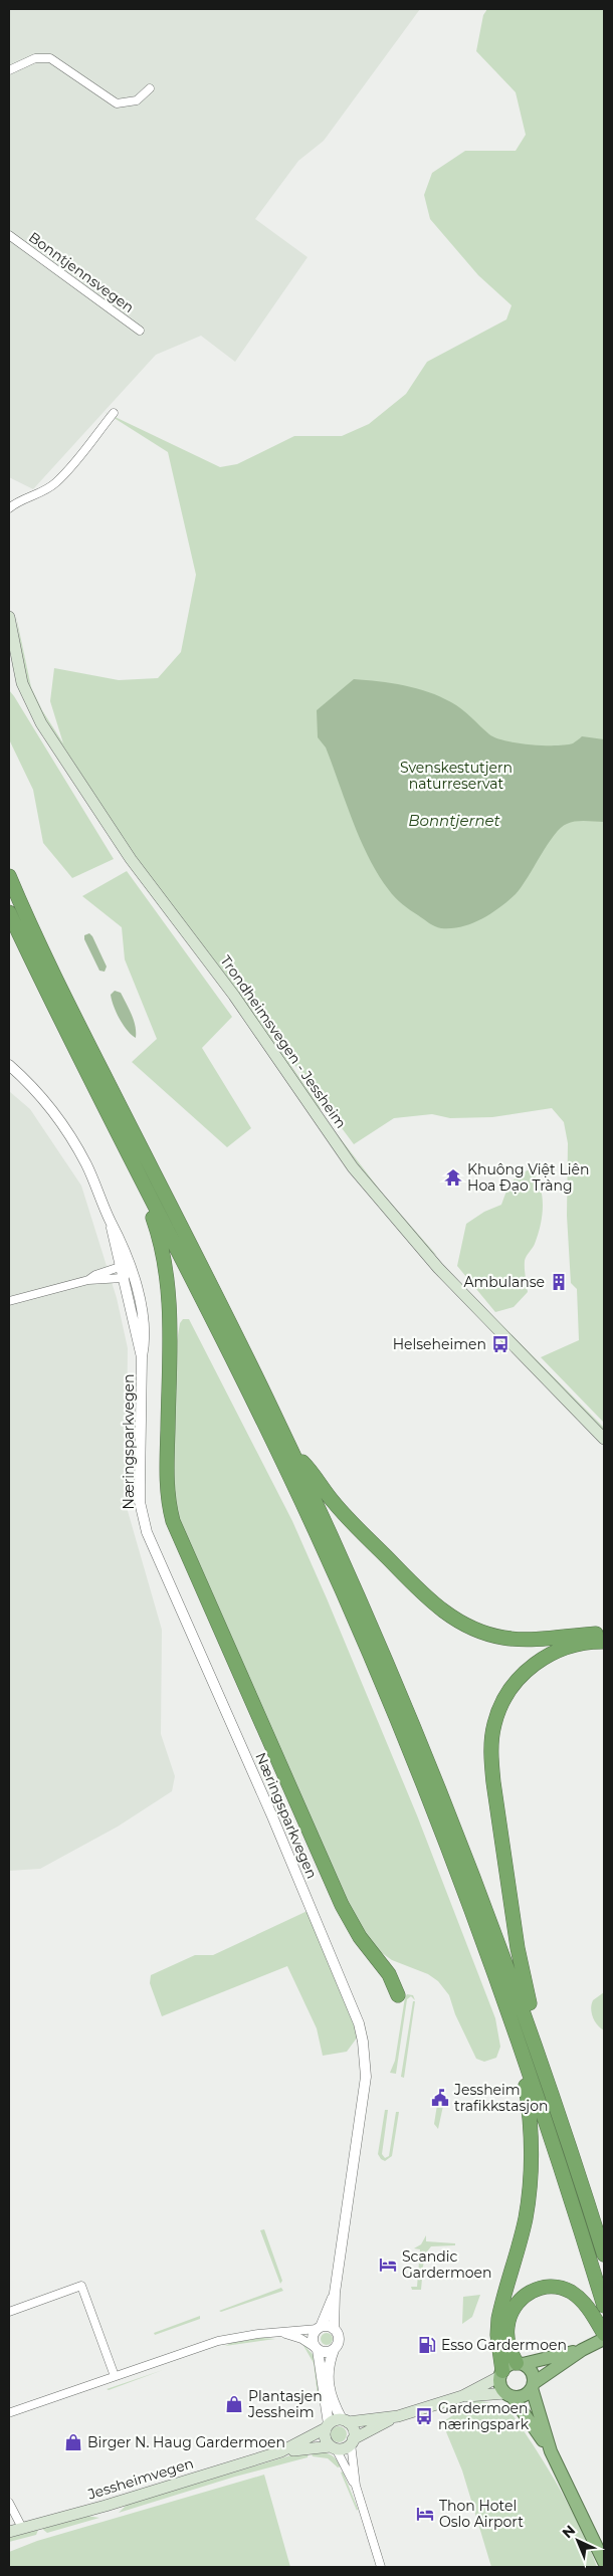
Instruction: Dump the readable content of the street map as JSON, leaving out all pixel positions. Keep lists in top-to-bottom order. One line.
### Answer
{"streets":{"main road":["Trondheimsvegen - Jessheim","Jessheimvegen"],"street":["Bonntjennsvegen","Næringsparkvegen"]},"crossings":[["Næringsparkvegen","Jessheimvegen"]],"water":["Bonntjernet"],"parks":["Svenskestutjern naturreservat"],"places":{"temple":["Khuông Việt Liên Hoa Đạo Tràng"],"building":["Ambulanse"],"bus stop":["Helseheimen","Gardermoen næringspark"],"public building":["Jessheim trafikkstasjon"],"hotel":["Scandic Gardermoen","Thon Hotel Oslo Airport"],"fuel station":["Esso Gardermoen"],"shop":["Plantasjen Jessheim","Birger N. Haug Gardermoen"]},"north":"top left"}
